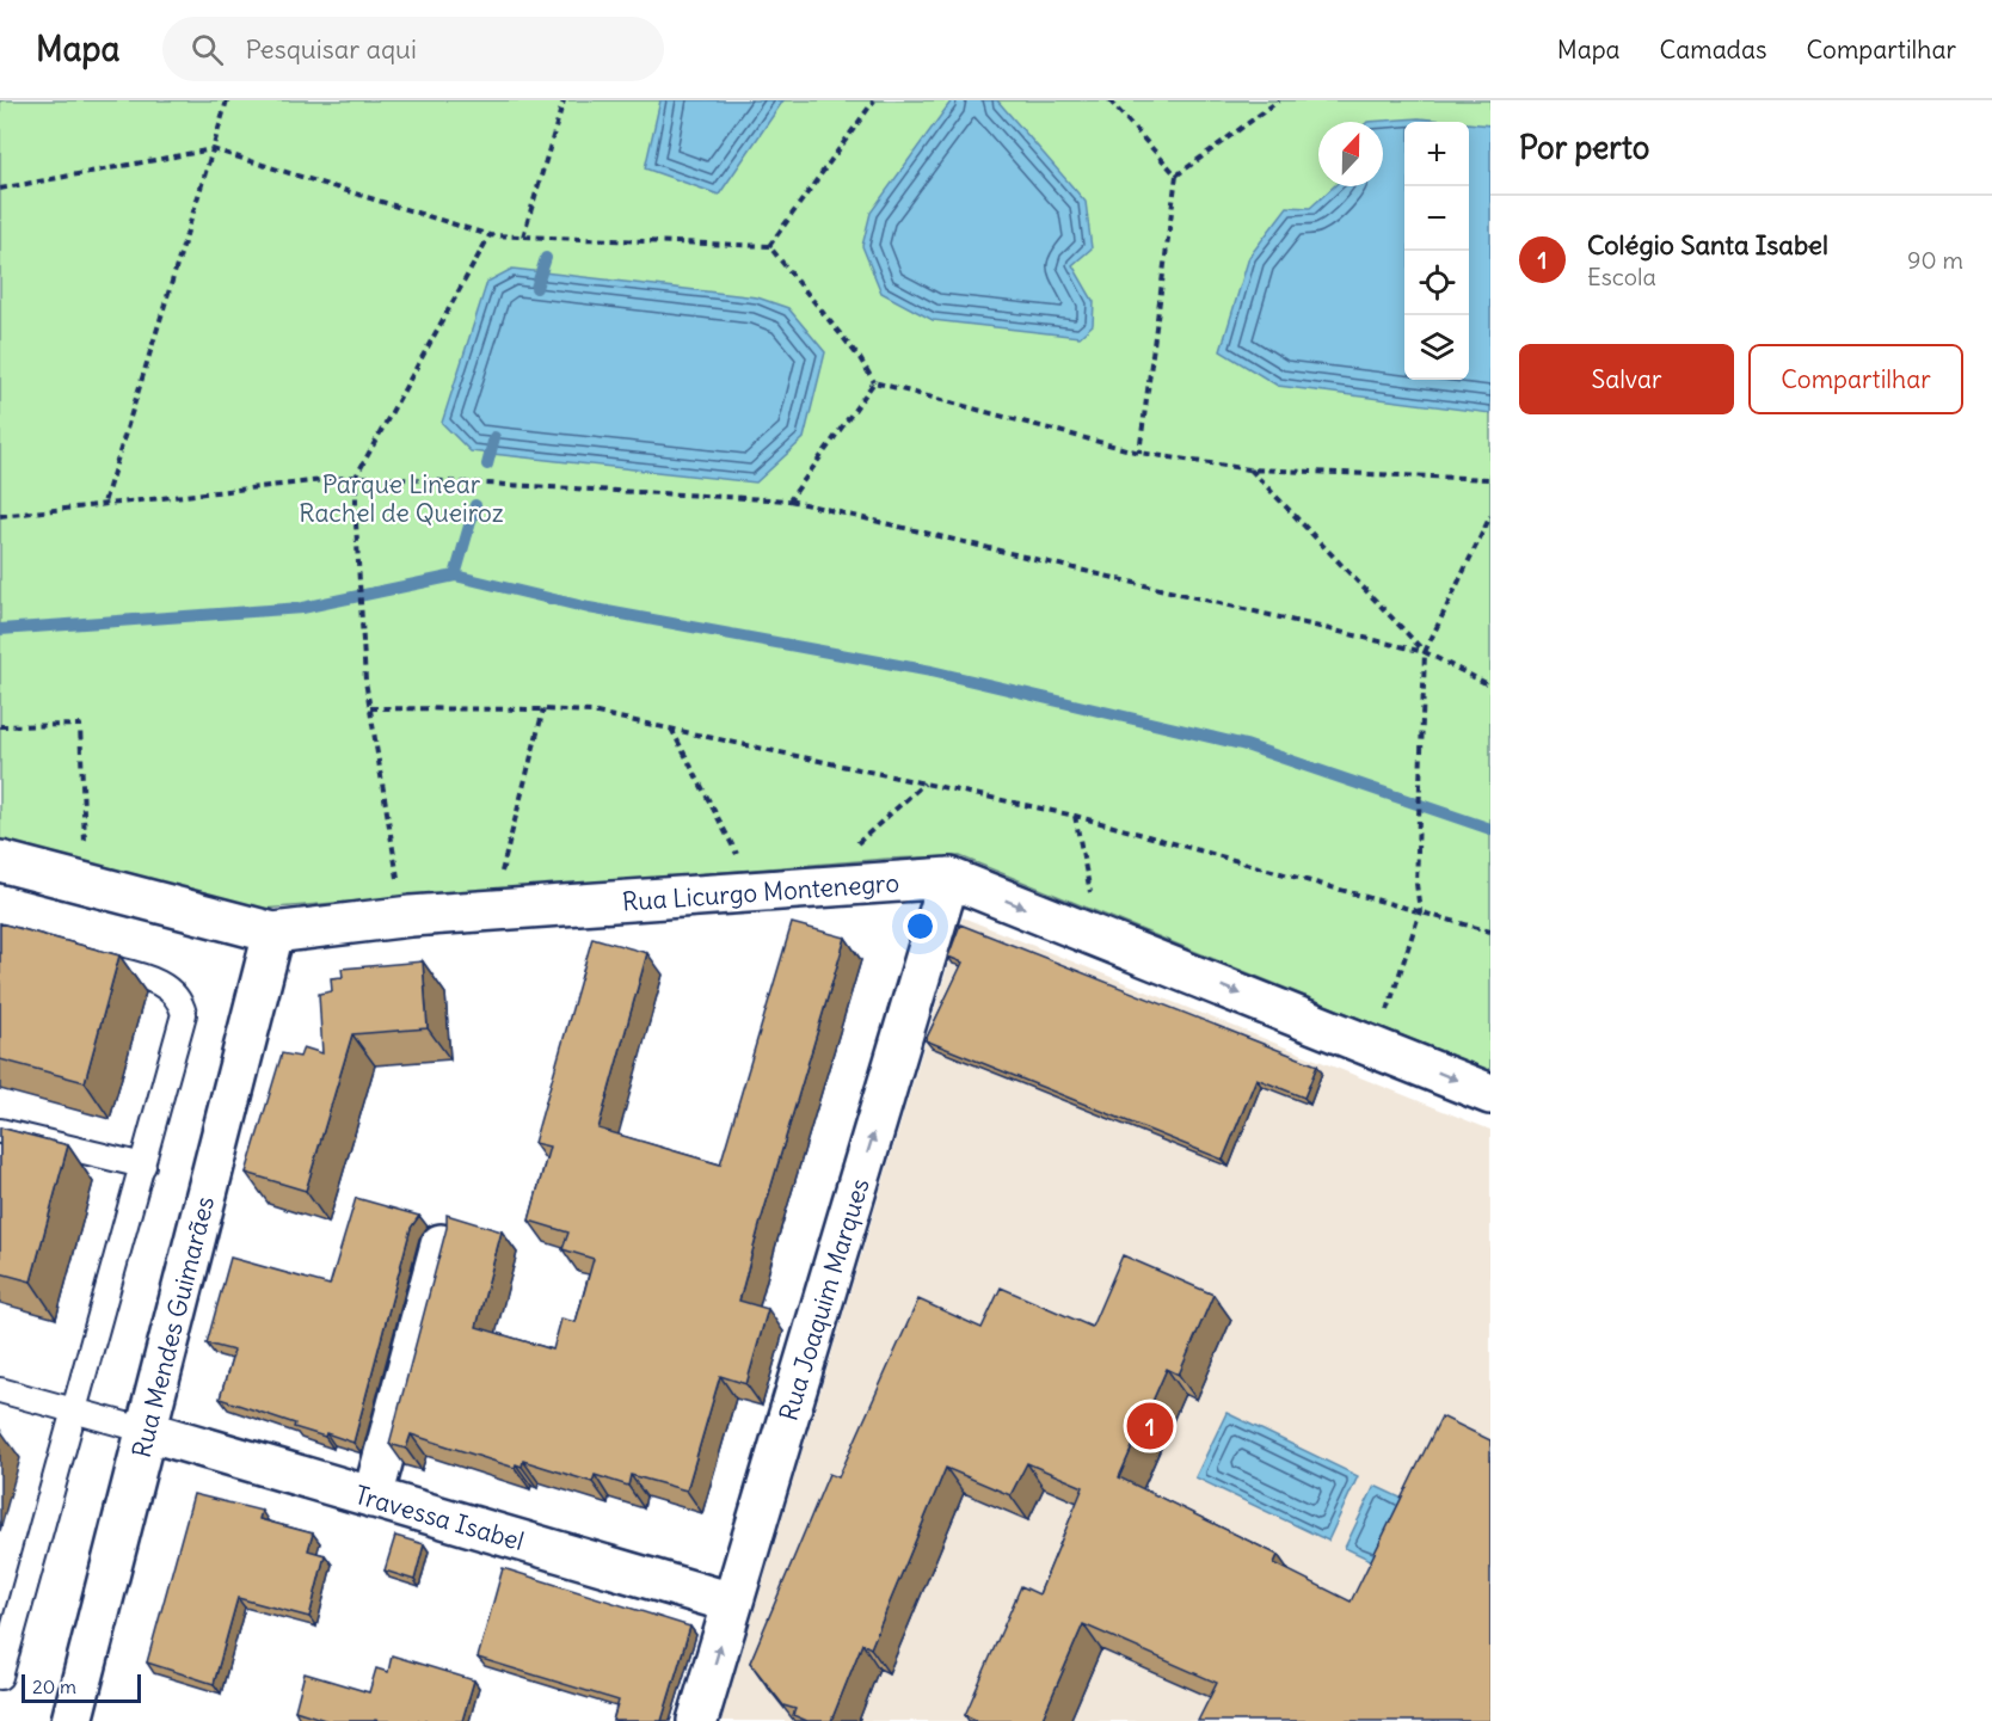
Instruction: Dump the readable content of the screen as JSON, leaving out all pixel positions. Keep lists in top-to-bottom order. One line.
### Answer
{"streets":{"street":["Rua Licurgo Montenegro","Rua Joaquim Marques","Rua Mendes Guimarães","Travessa Isabel"]},"crossings":[["Rua Licurgo Montenegro","Rua Joaquim Marques"],["Rua Licurgo Montenegro","Rua Mendes Guimarães"],["Rua Joaquim Marques","Travessa Isabel"],["Rua Mendes Guimarães","Travessa Isabel"]],"one_way":["Rua Licurgo Montenegro","Rua Joaquim Marques"],"parks":["Parque Linear Rachel de Queiroz"],"scale_bar":"20 m","north":"top","page":{"header":"Mapa","search":"Pesquisar aqui","nav":["Mapa","Camadas","Compartilhar"],"heading":"Por perto","map_buttons":["+","−"],"list":[{"mark":"1","name":"Colégio Santa Isabel","note":"Escola","value":"90 m"}],"buttons":["Salvar","Compartilhar"],"pins":"1","scale":"20 m"}}
